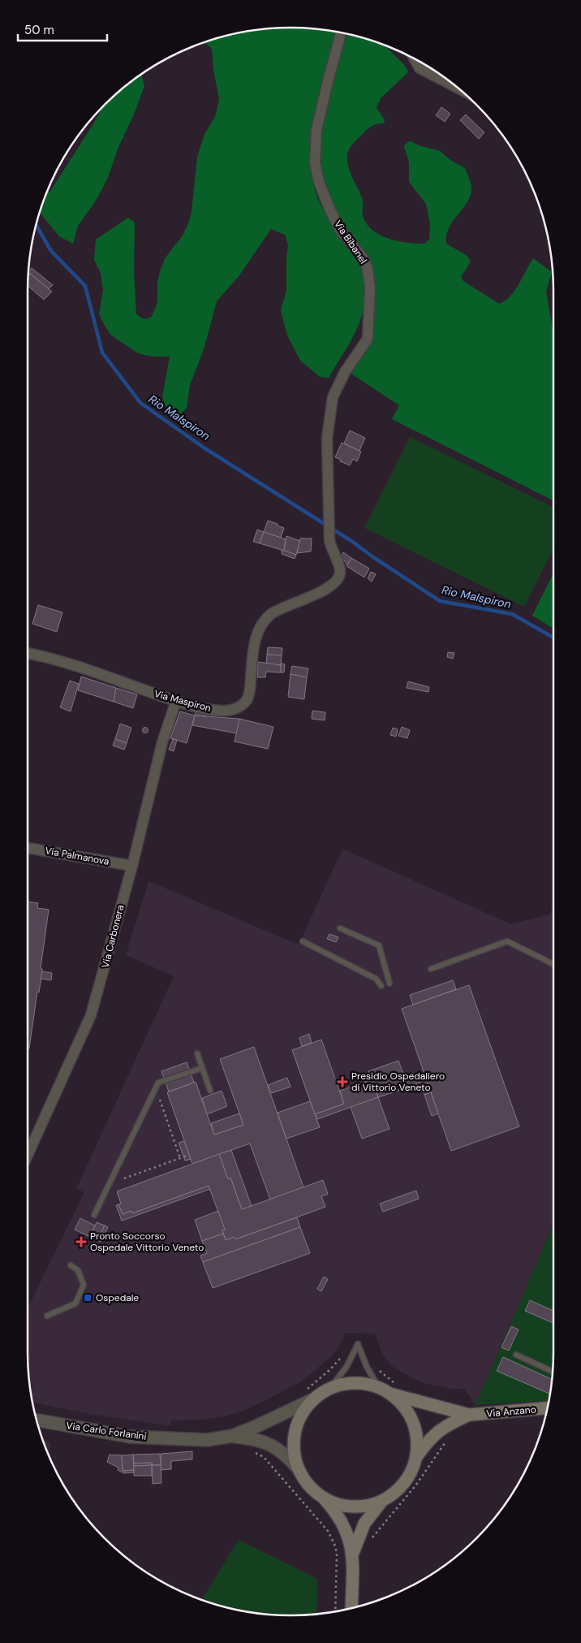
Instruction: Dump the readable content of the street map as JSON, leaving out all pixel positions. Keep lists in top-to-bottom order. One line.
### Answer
{"streets":{"main road":["Via Anzano"],"street":["Via Bibanel","Via Maspiron","Via Palmanova","Via Carbonera","Via Carlo Forlanini"]},"crossings":[["Via Bibanel","Via Maspiron"],["Via Maspiron","Via Carbonera"],["Via Palmanova","Via Carbonera"],["Via Anzano","Via Carlo Forlanini"]],"water":["Rio Malspiron"],"places":{"health":["Presidio Ospedaliero di Vittorio Veneto","Pronto Soccorso Ospedale Vittorio Veneto"],"transit":["Ospedale"]},"scale_bar":"50 m"}
